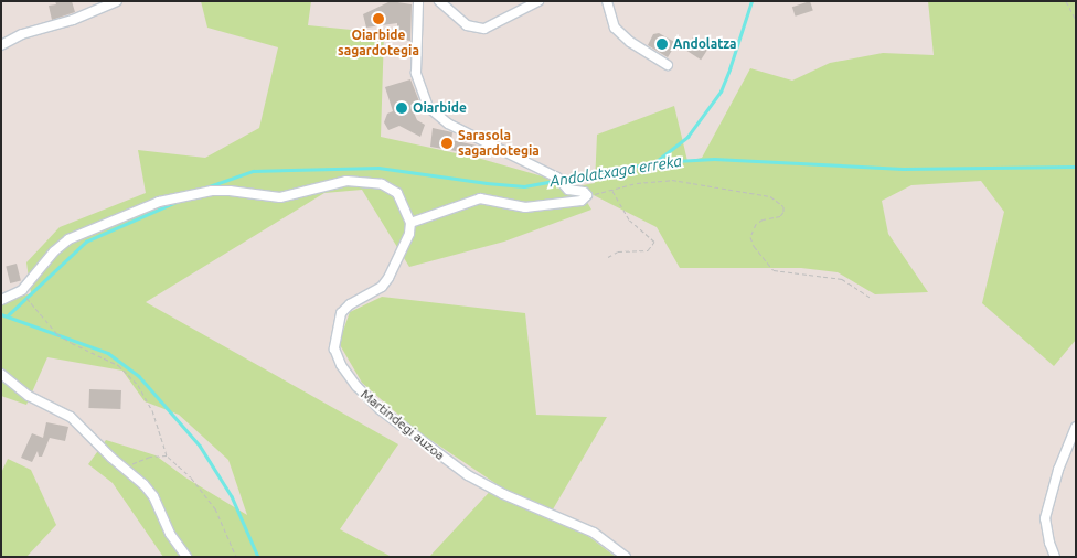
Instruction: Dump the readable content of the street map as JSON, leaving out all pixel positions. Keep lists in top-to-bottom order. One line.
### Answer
{"streets":{"street":["Martindegi auzoa"]},"water":["Andolatxaga erreka"],"places":["Oiarbide sagardotegia","Andolatza","Oiarbide","Sarasola sagardotegia"]}
